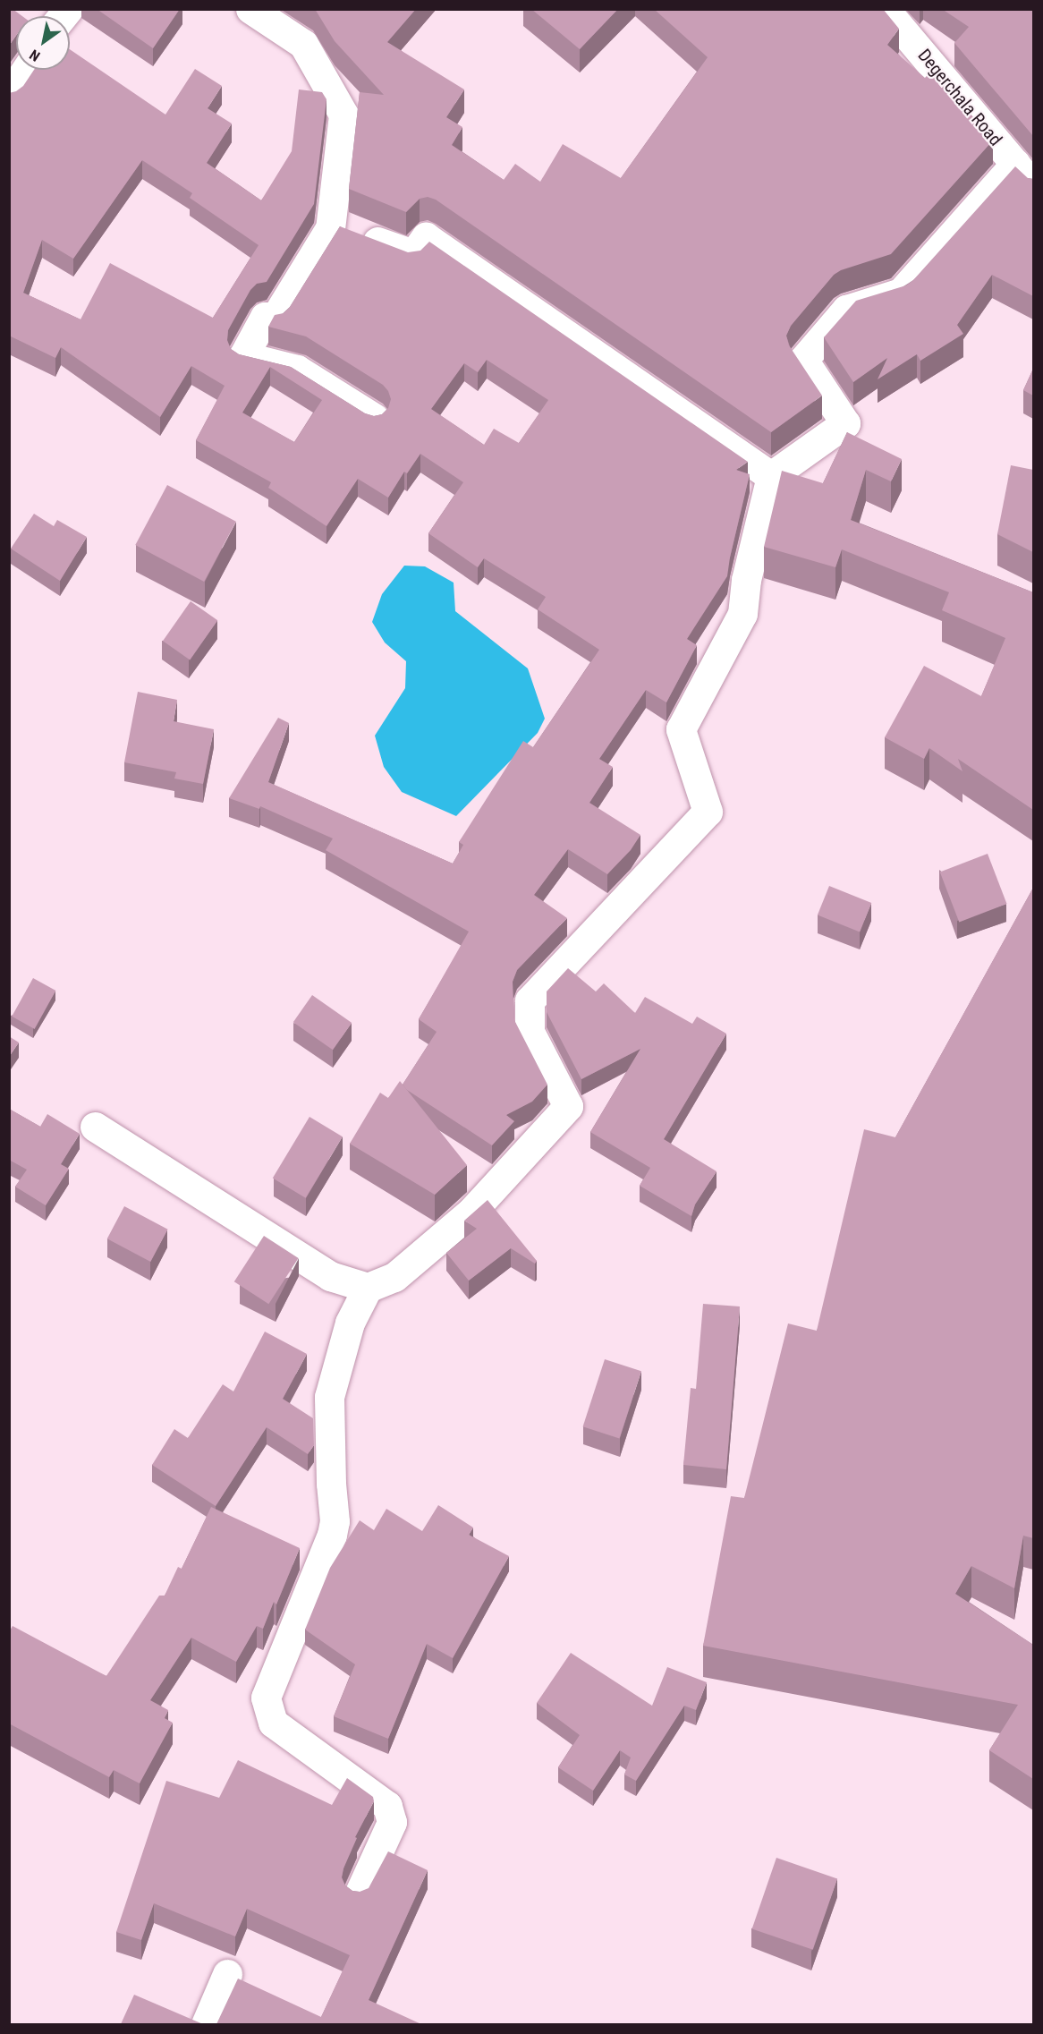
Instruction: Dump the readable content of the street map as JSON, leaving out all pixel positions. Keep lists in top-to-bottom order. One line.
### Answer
{"streets":{"street":["Degerchala Road"]},"north":"bottom left"}
